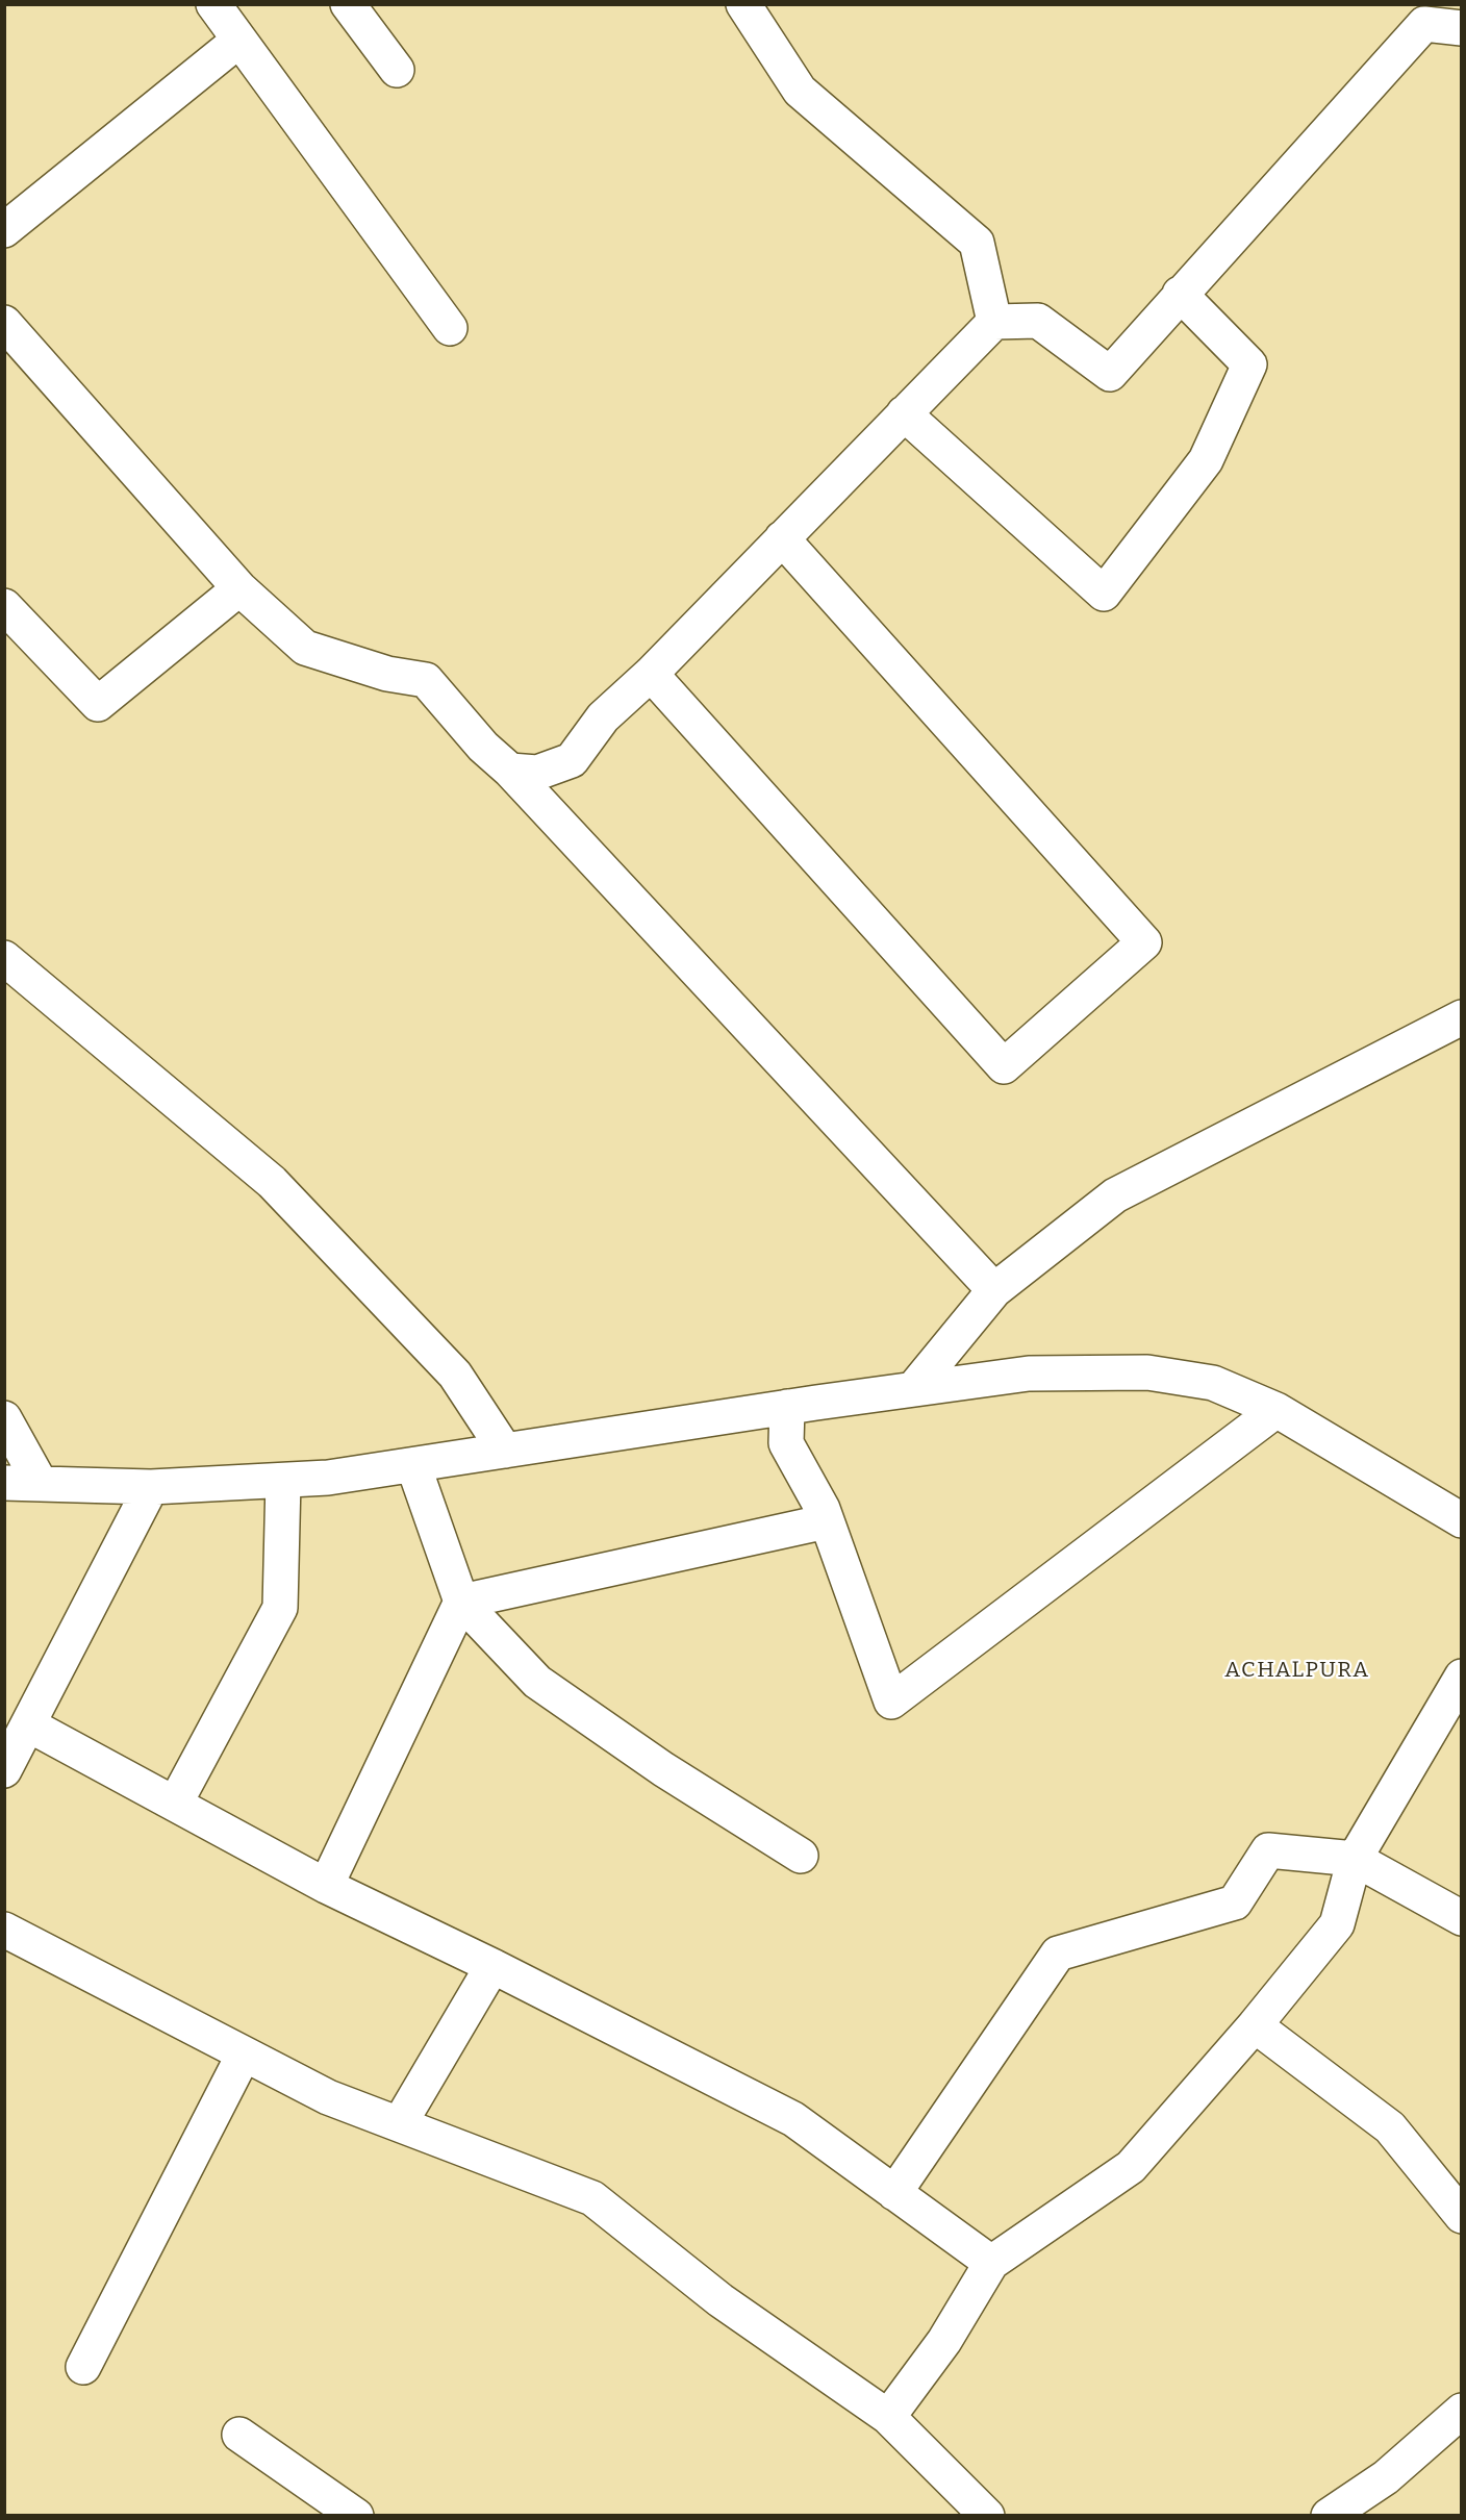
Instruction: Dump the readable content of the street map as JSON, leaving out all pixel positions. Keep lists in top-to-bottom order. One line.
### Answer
{"districts":["ACHALPURA"]}
